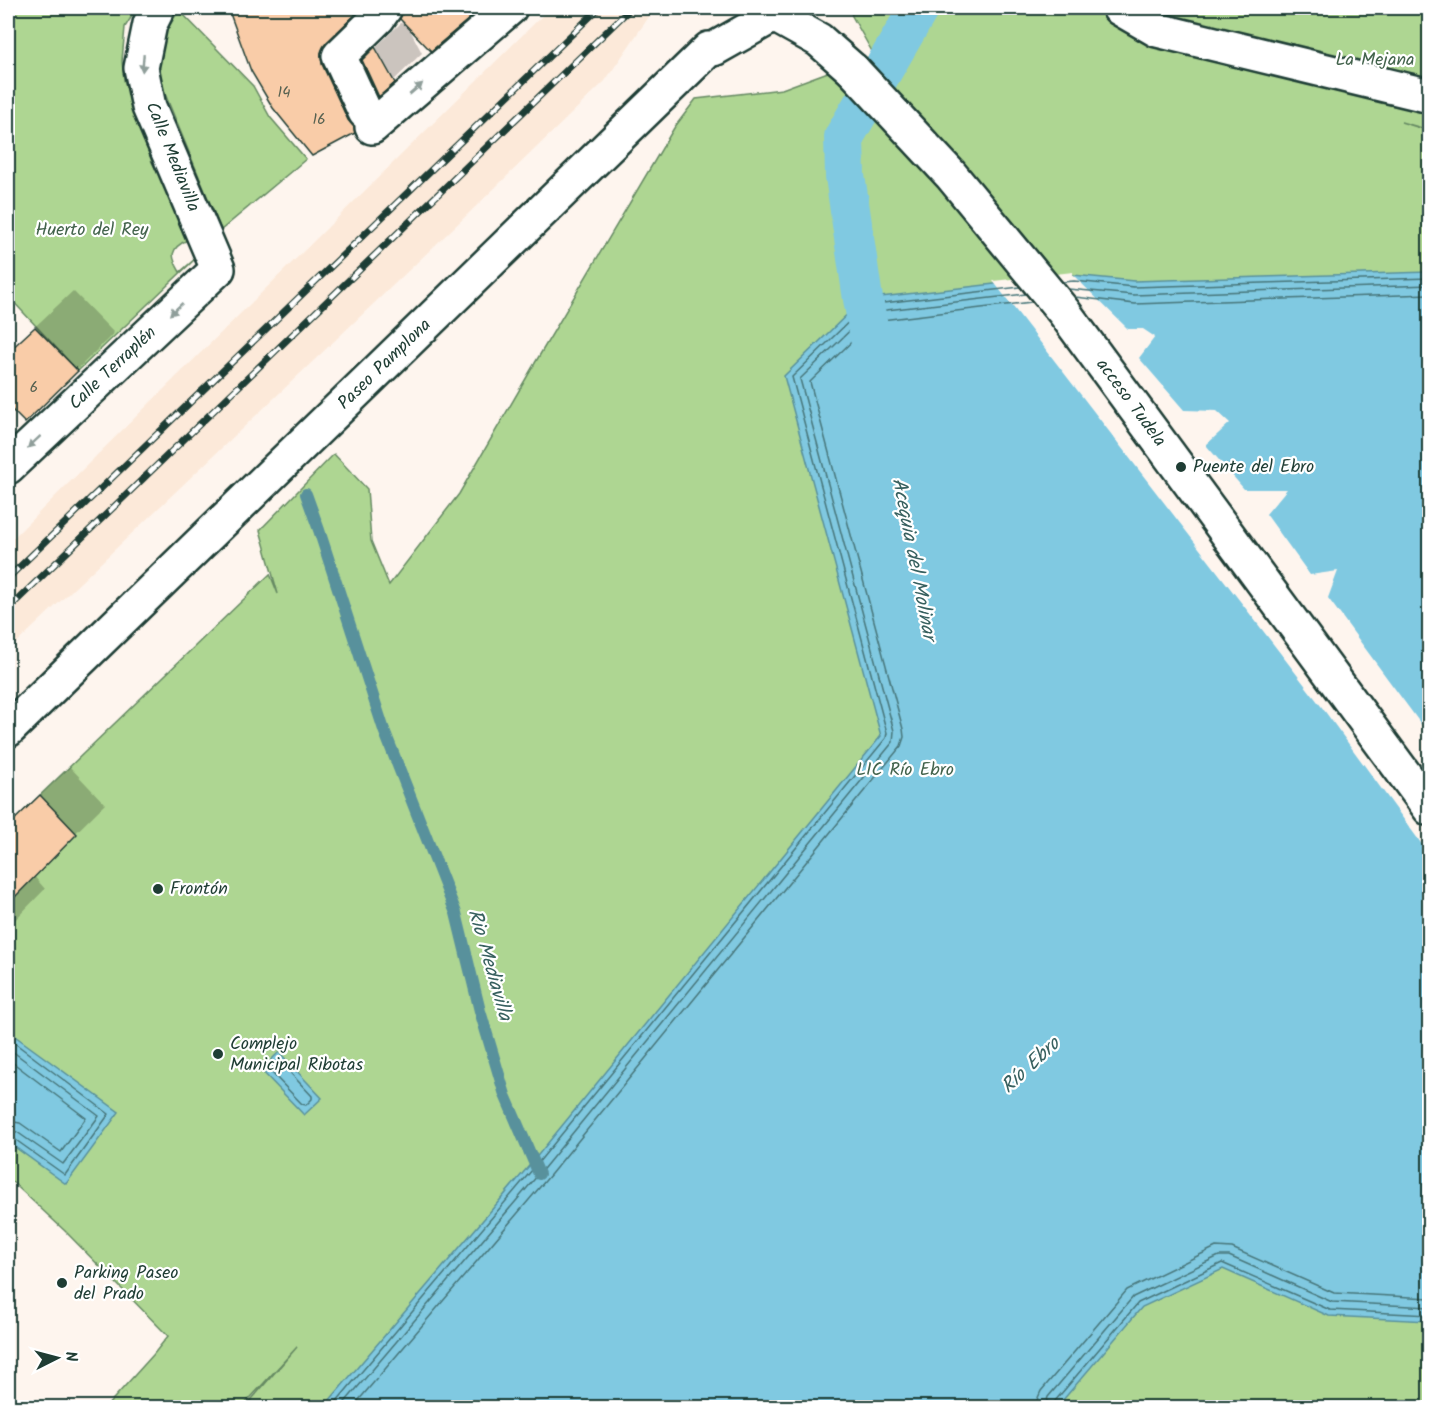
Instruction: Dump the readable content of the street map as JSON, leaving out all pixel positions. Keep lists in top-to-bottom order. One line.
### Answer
{"streets":{"street":["Calle Mediavilla","Paseo Pamplona","Calle Terraplén","acceso Tudela"]},"crossings":[["Calle Mediavilla","Calle Terraplén"],["Paseo Pamplona","acceso Tudela"]],"one_way":["Calle Mediavilla","Calle Terraplén"],"water":["Acequia del Molinar","Rio Mediavilla","Río Ebro"],"parks":["La Mejana","Huerto del Rey","LIC Río Ebro"],"places":["Puente del Ebro","Frontón","Complejo Municipal Ribotas","Parking Paseo del Prado"],"house_numbers":["14","16","6"],"north":"right"}
